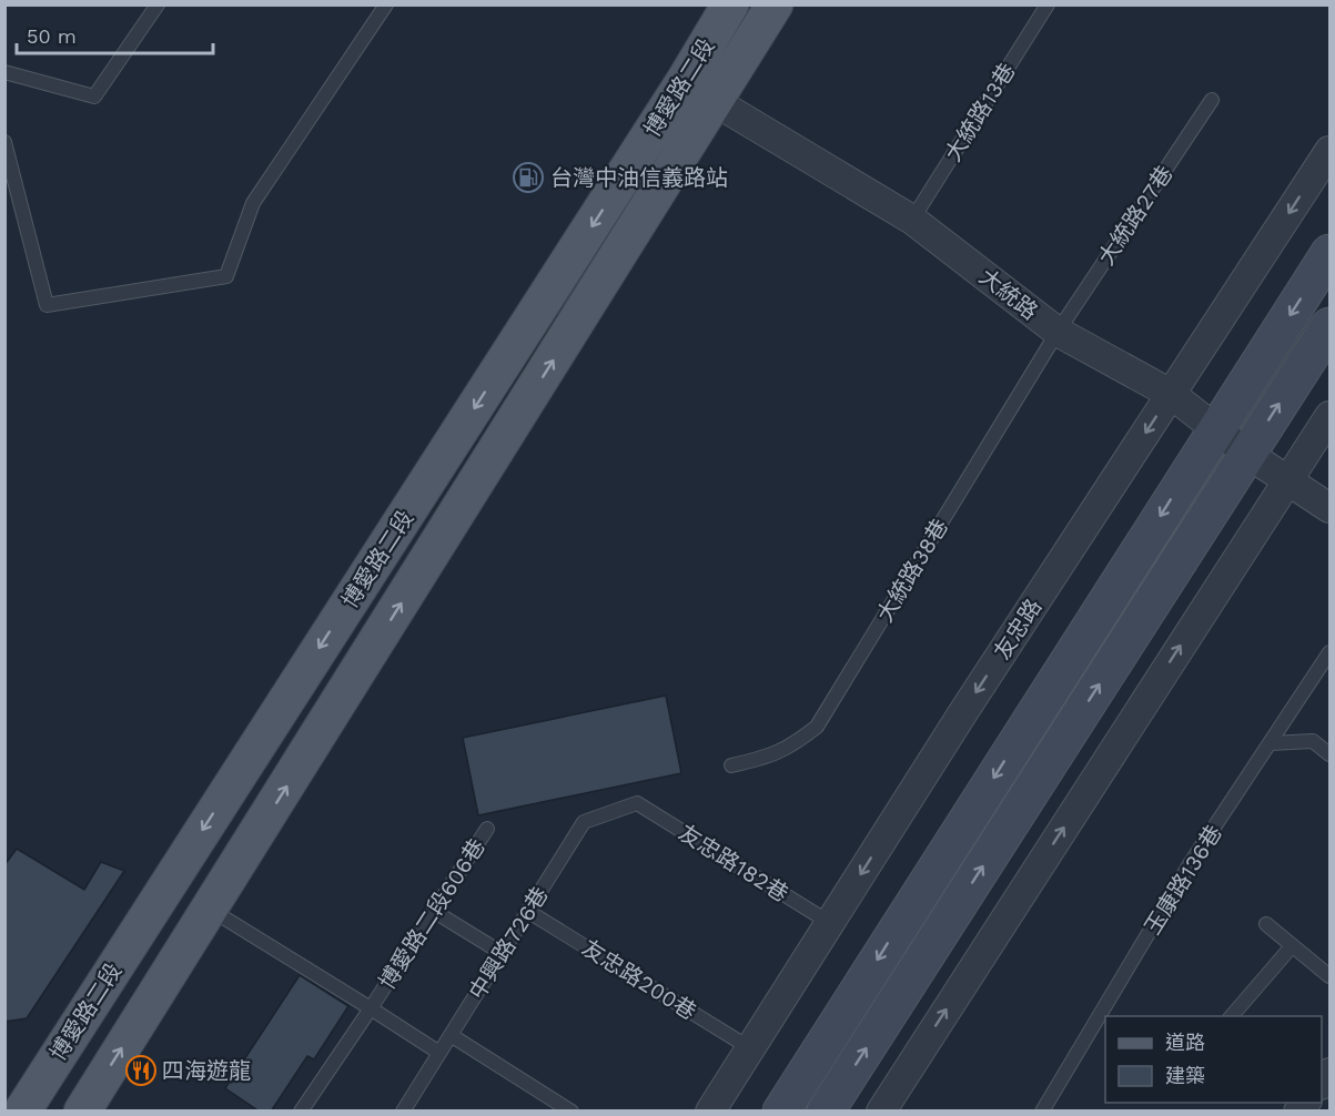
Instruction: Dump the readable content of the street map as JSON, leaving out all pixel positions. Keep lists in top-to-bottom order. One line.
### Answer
{"streets":{"main road":["博愛路二段"],"street":["大統路","友忠路"],"lane":["大統路13巷","大統路27巷","大統路38巷","友忠路182巷","玉康路136巷","博愛路二段606巷","中興路726巷","友忠路200巷"]},"crossings":[["博愛路二段","大統路"],["博愛路二段","博愛路二段606巷"],["大統路13巷","大統路"],["大統路27巷","大統路"],["大統路27巷","大統路38巷"],["大統路","大統路38巷"],["大統路","友忠路"],["友忠路","友忠路182巷"],["友忠路","友忠路200巷"],["友忠路182巷","中興路726巷"],["中興路726巷","友忠路200巷"]],"places":{"fuel station":["台灣中油信義路站"],"restaurant":["四海遊龍"]},"legend":["道路","建築"],"scale_bar":"50 m"}
